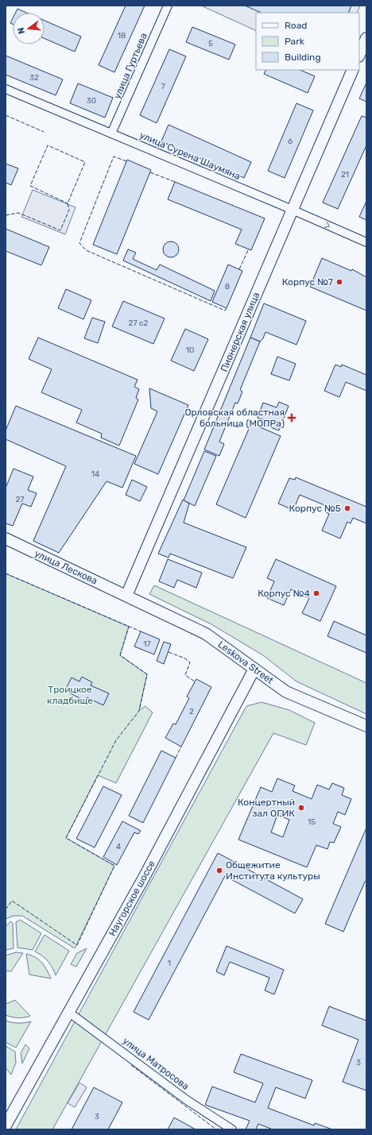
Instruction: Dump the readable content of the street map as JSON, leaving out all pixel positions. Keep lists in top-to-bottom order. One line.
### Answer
{"streets":{"main road":["Пионерская улица","улица Лескова","Leskova Street","Наугорское шоссе"],"street":["улица Гуртьева","улица Сурена Шаумяна","улица Матросова"]},"crossings":[["улица Гуртьева","улица Сурена Шаумяна"],["улица Сурена Шаумяна","Пионерская улица"],["Пионерская улица","улица Лескова"],["Пионерская улица","Leskova Street"],["улица Лескова","Leskova Street"],["Leskova Street","Наугорское шоссе"],["Наугорское шоссе","улица Матросова"]],"parks":["Троицкое кладбище"],"places":{"other":["Корпус №7","Корпус №5","Корпус №4","Концертный зал ОГИК","Общежитие Института культуры"],"health":["Орловская областная больница (МОПРа)"]},"house_numbers":["18","5","32","7","30","6","21","8","27 с2","10","14","27","17","2","15","4","1","3","3"],"legend":["Road","Park","Building"],"north":"left"}
